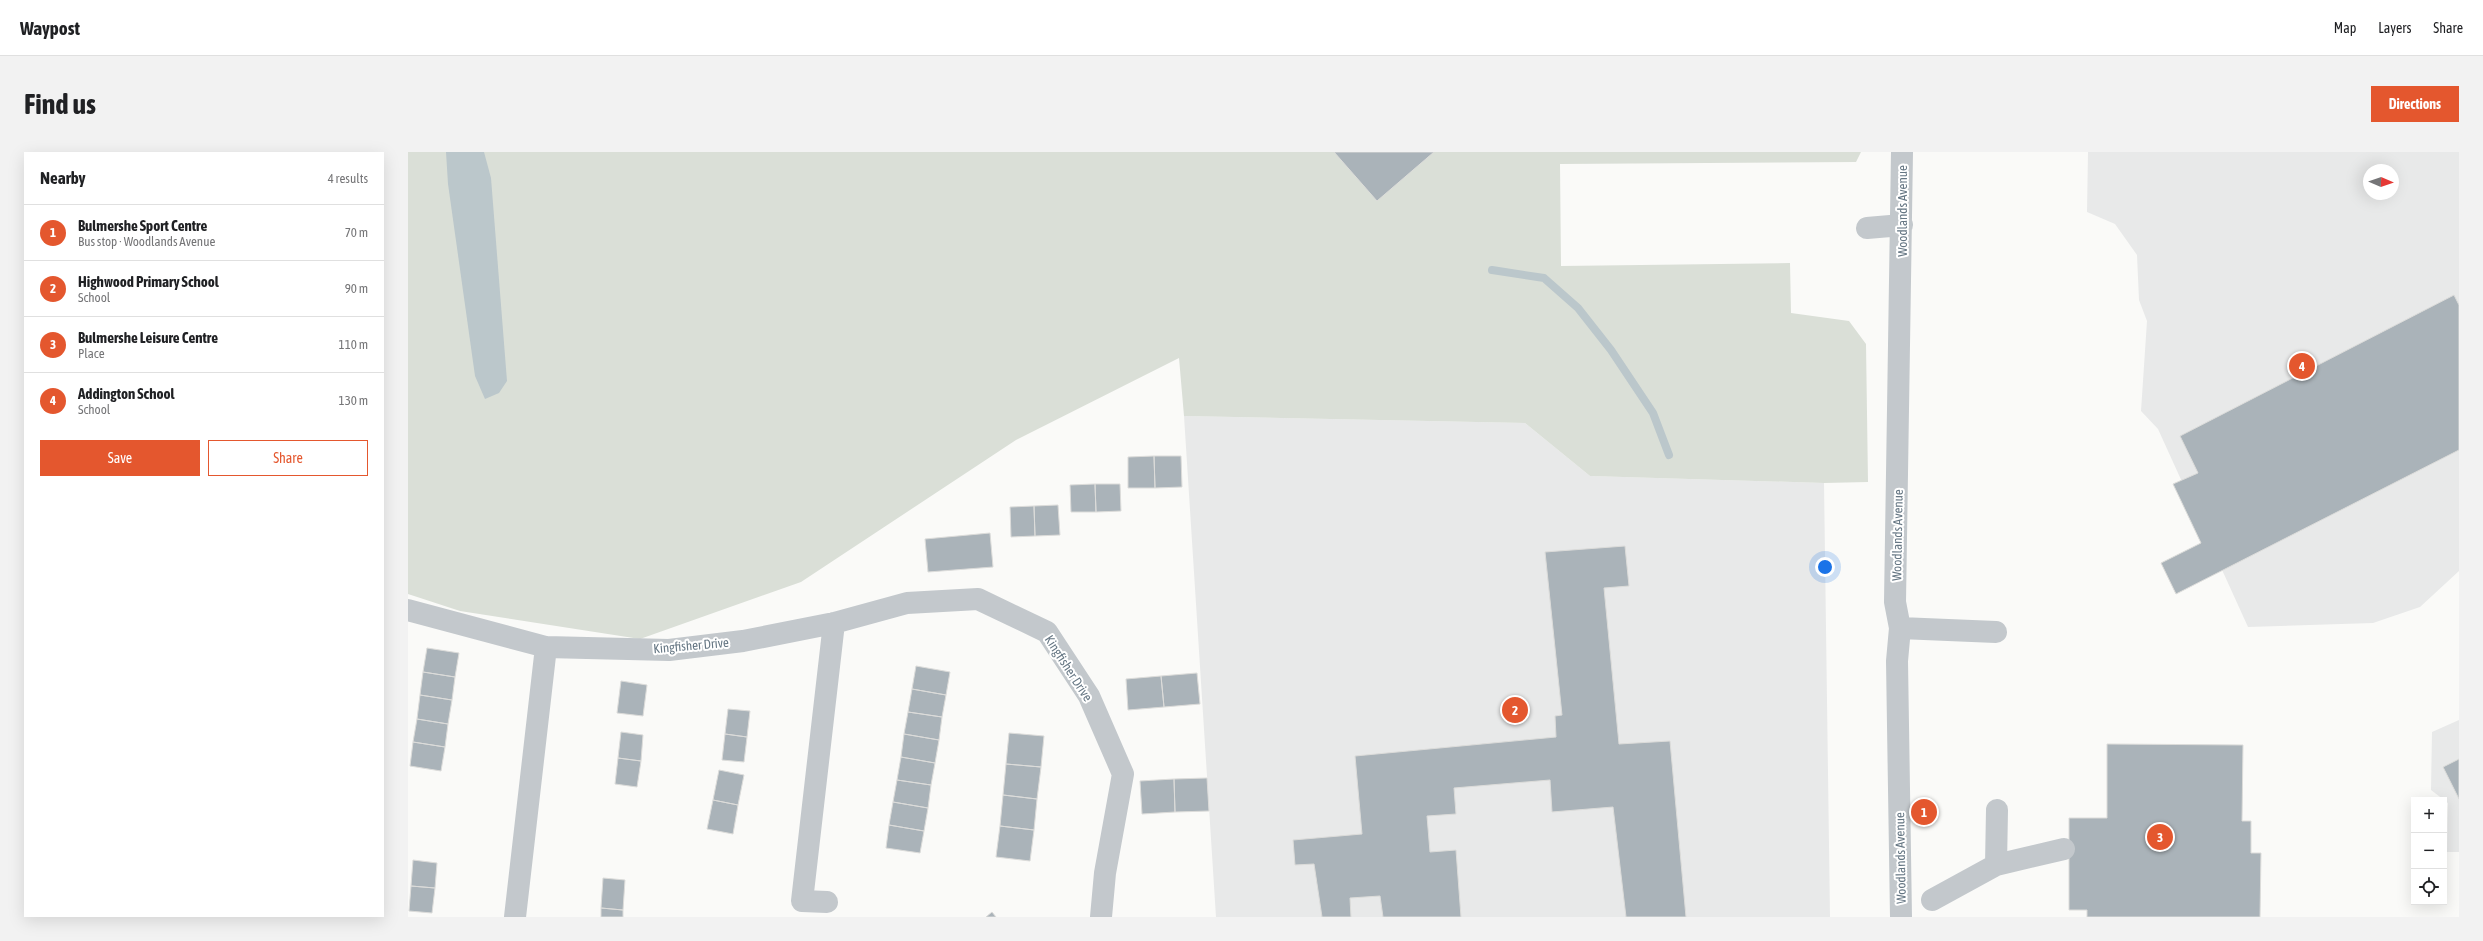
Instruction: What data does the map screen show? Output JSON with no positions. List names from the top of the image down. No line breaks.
{"streets":{"street":["Woodlands Avenue","Kingfisher Drive"]},"north":"right","page":{"header":"Waypost","nav":["Map","Layers","Share"],"buttons":["Directions",["Save","Share"]],"title":"Find us","heading":["Nearby","4 results"],"list":[{"mark":"1","name":"Bulmershe Sport Centre","note":"Bus stop · Woodlands Avenue","value":"70 m"},{"mark":"2","name":"Highwood Primary School","note":"School","value":"90 m"},{"mark":"3","name":"Bulmershe Leisure Centre","note":"Place","value":"110 m"},{"mark":"4","name":"Addington School","note":"School","value":"130 m"}],"pins":["4","2","1","3"],"map_buttons":["+","−"]}}
